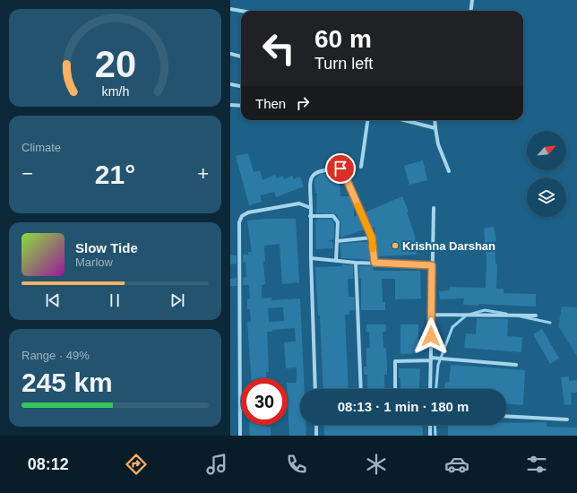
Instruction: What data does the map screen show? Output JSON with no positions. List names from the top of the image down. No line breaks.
{"places":["Krishna Darshan"],"north":"top right","page":{"turn":["60 m","Turn left"],"then":"Then","tile":["Climate",["Range · 49%","245 km"]],"heat":["−","21°","+"],"song":["Slow Tide","Marlow"],"limit":"30","trip":"08:13 · 1 min · 180 m","tabs":"08:12","gauge":["20","km/h"]}}
